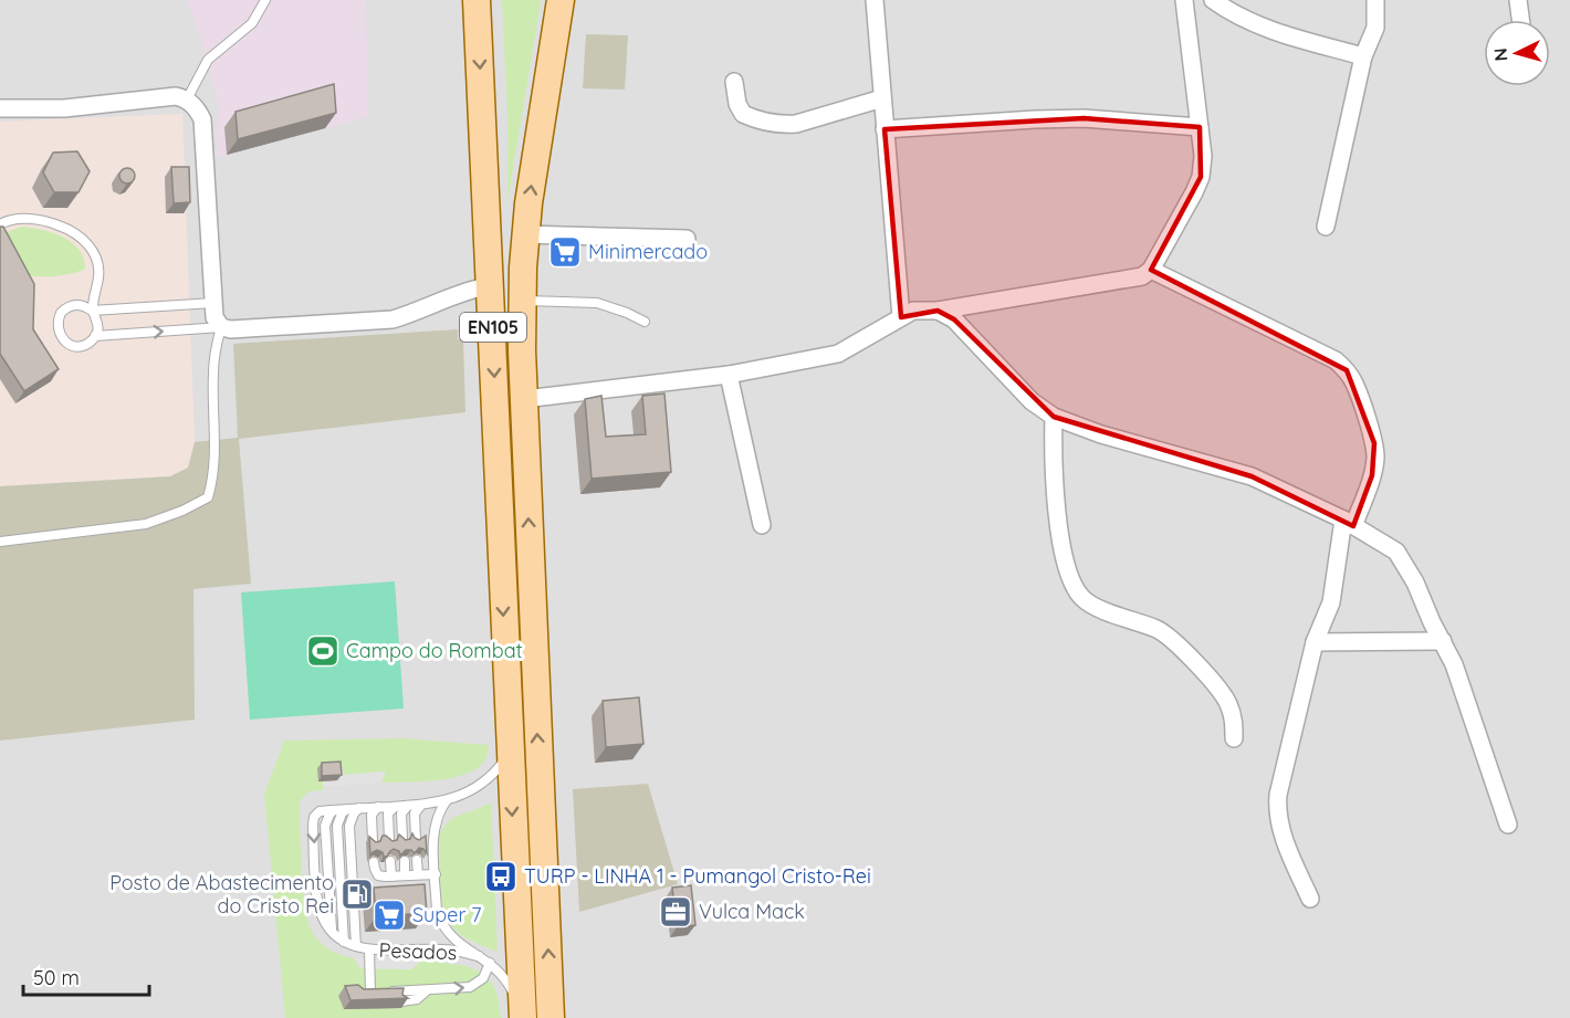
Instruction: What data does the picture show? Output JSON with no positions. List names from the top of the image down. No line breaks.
{"streets":{"main road":["EN105"],"lane":["Pesados"]},"crossings":[["EN105","Pesados"]],"places":{"supermarket":["Minimercado","Super 7"],"sports":["Campo do Rombat"],"bus stop":["TURP - LINHA 1 - Pumangol Cristo-Rei"],"fuel station":["Posto de Abastecimento do Cristo Rei"],"office":["Vulca Mack"]},"scale_bar":"50 m","north":"left"}
